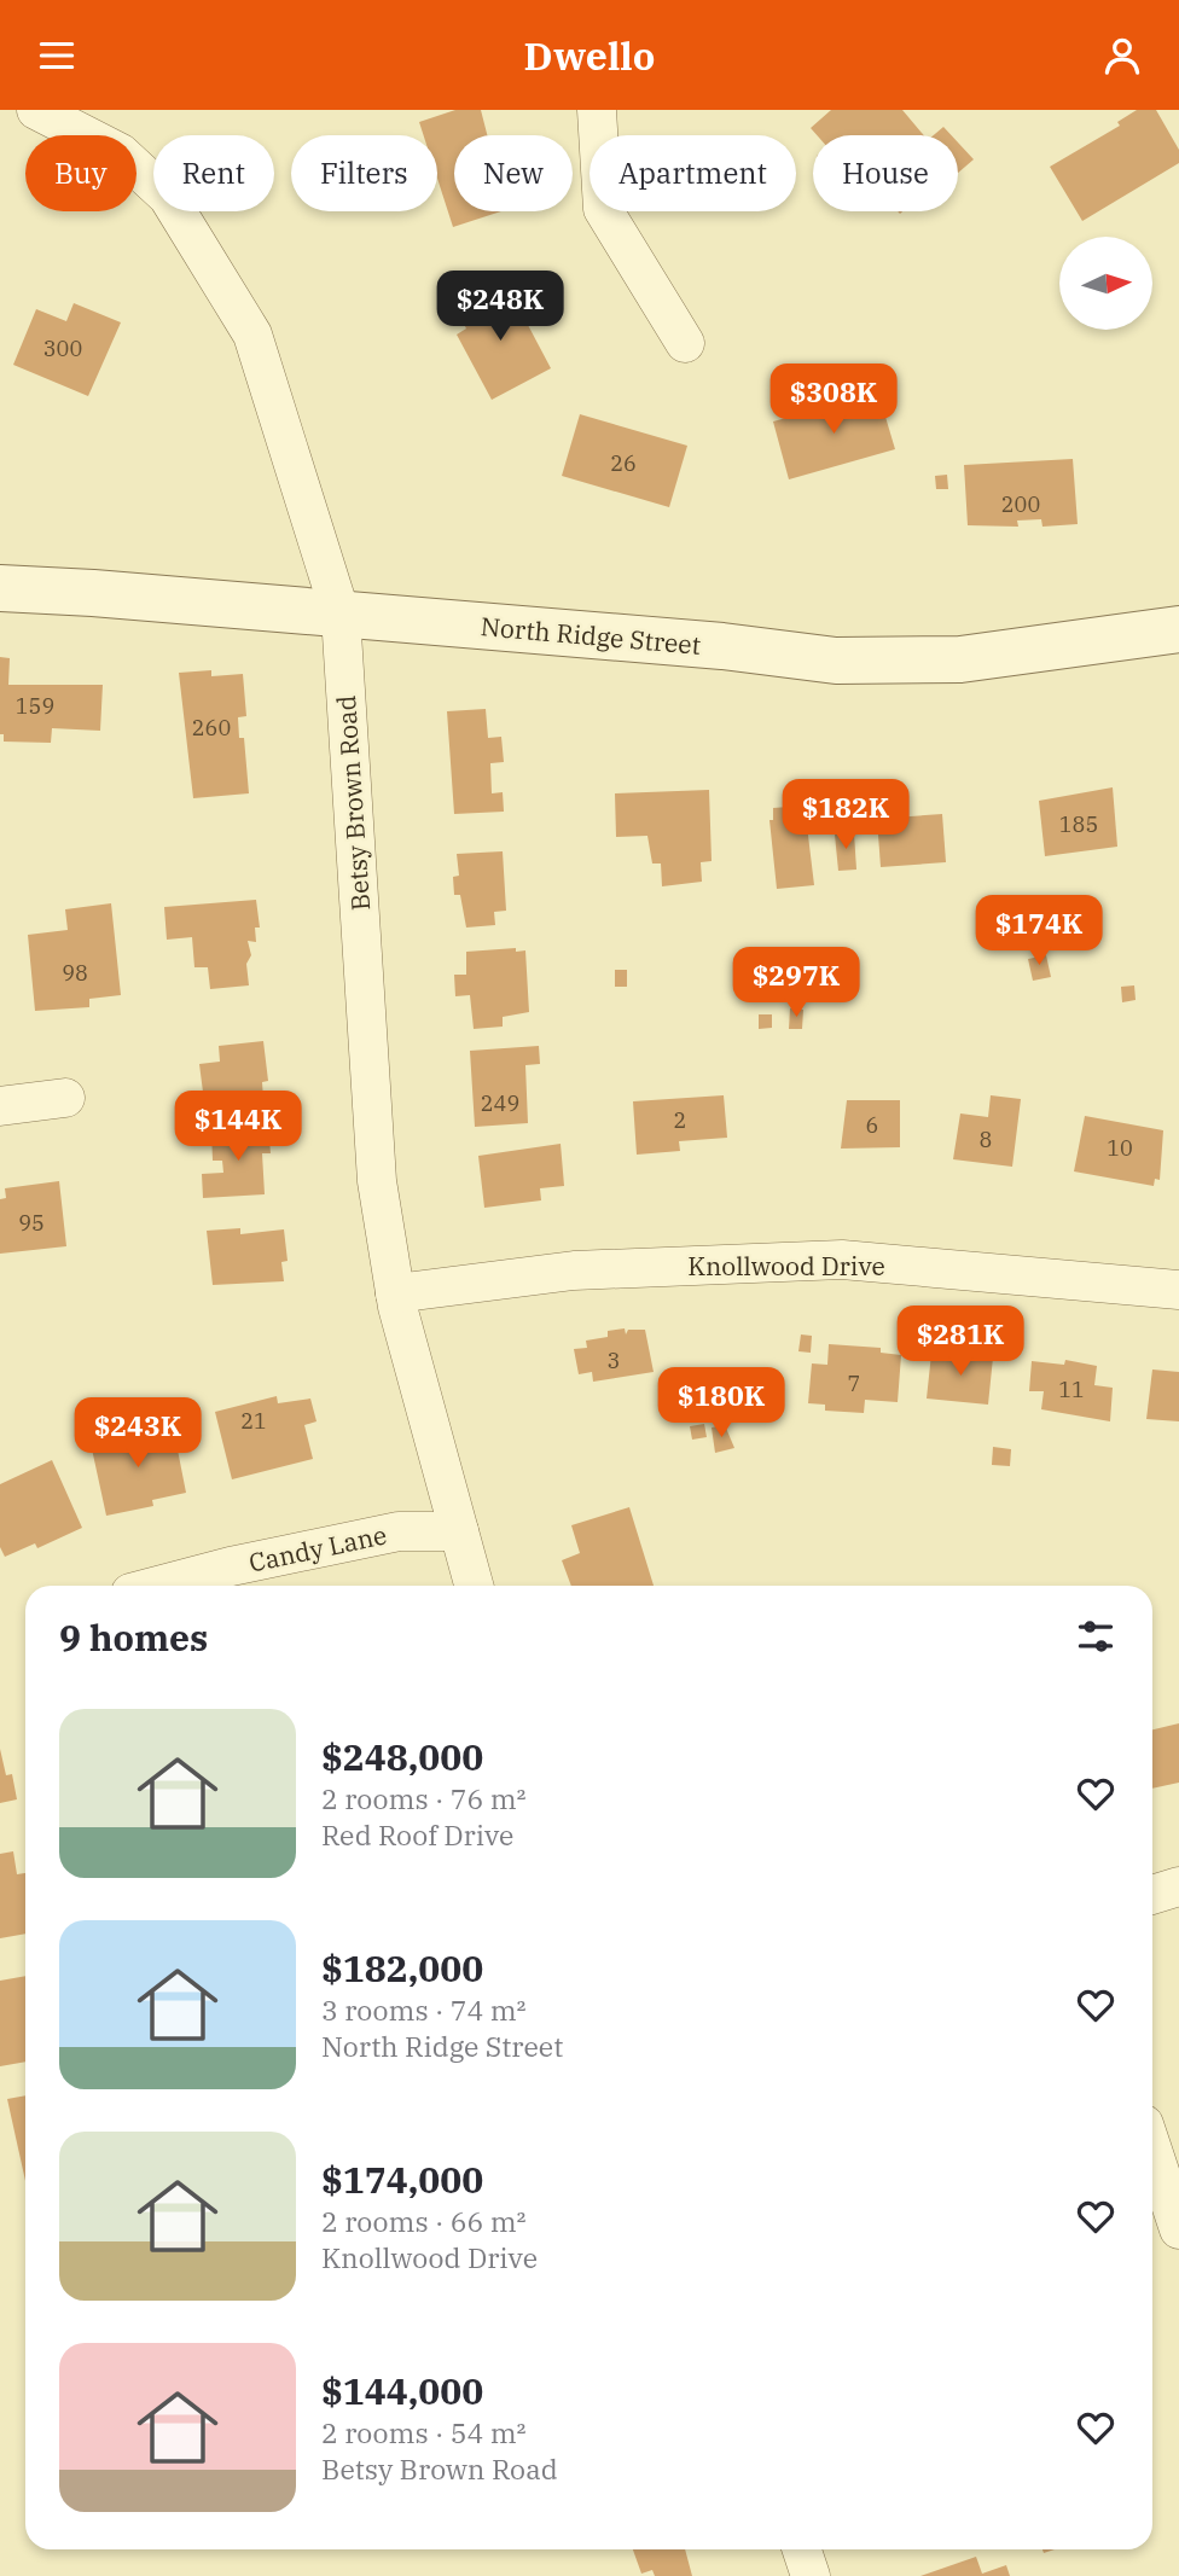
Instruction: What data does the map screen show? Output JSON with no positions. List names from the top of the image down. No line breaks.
{"streets":{"street":["North Ridge Street","Betsy Brown Road","Knollwood Drive","Candy Lane"]},"crossings":[["North Ridge Street","Betsy Brown Road"],["Betsy Brown Road","Knollwood Drive"],["Betsy Brown Road","Candy Lane"]],"house_numbers":["300","26","200","159","260","185","98","249","2","6","8","10","95","3","7","11","21"],"north":"right","page":{"header":"Dwello","chip":["Buy","Rent","Filters","New","Apartment","House"],"price":["$248K","$308K","$182K","$174K","$297K","$144K","$281K","$180K","$243K"],"heading":"9 homes","list":[{"name":"$248,000","note":"2 rooms · 76 m² · Red Roof Drive"},{"name":"$182,000","note":"3 rooms · 74 m² · North Ridge Street"},{"name":"$174,000","note":"2 rooms · 66 m² · Knollwood Drive"},{"name":"$144,000","note":"2 rooms · 54 m² · Betsy Brown Road"}]}}
